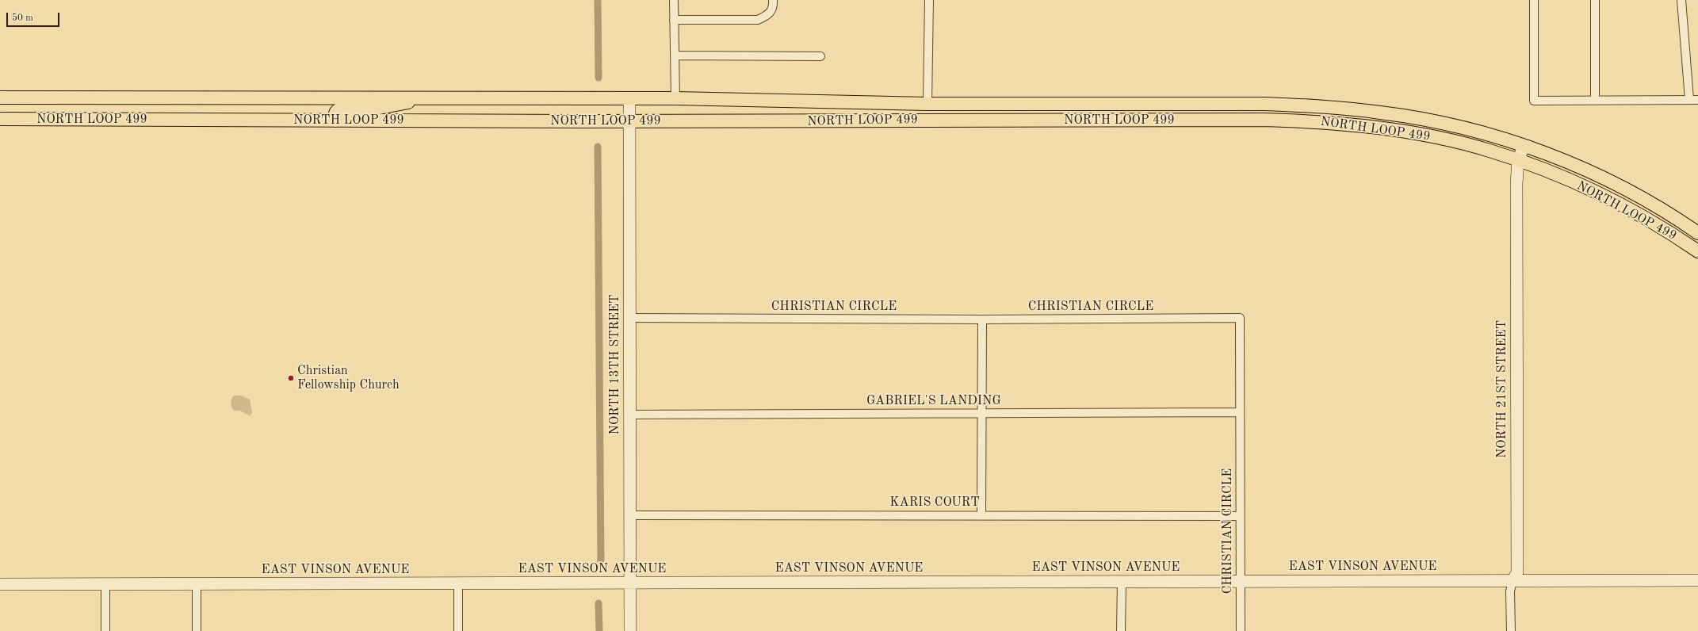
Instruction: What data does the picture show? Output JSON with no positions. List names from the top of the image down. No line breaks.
{"streets":{"main road":["NORTH LOOP 499"],"street":["CHRISTIAN CIRCLE","NORTH 13TH STREET","NORTH 21ST STREET","GABRIEL'S LANDING","KARIS COURT","EAST VINSON AVENUE"]},"crossings":[["NORTH LOOP 499","NORTH 13TH STREET"],["NORTH LOOP 499","NORTH 21ST STREET"],["CHRISTIAN CIRCLE","NORTH 13TH STREET"],["CHRISTIAN CIRCLE","GABRIEL'S LANDING"],["CHRISTIAN CIRCLE","KARIS COURT"],["CHRISTIAN CIRCLE","EAST VINSON AVENUE"],["NORTH 13TH STREET","GABRIEL'S LANDING"],["NORTH 13TH STREET","KARIS COURT"],["NORTH 13TH STREET","EAST VINSON AVENUE"],["NORTH 21ST STREET","EAST VINSON AVENUE"]],"places":["Christian Fellowship Church"],"scale_bar":"50 m"}
